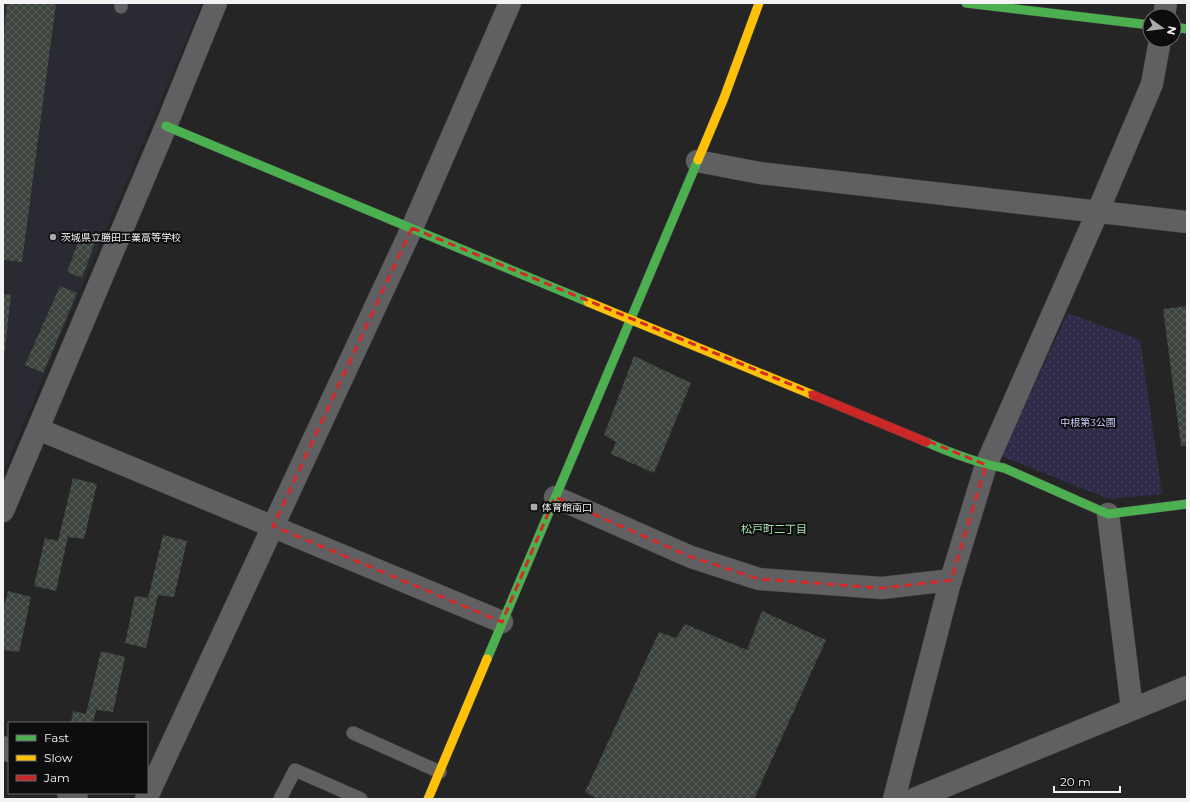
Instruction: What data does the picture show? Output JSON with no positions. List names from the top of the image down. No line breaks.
{"districts":["松戸町二丁目"],"parks":["中根第3公園"],"places":{"other":["茨城県立勝田工業高等学校"],"transit":["体育館南口"]},"legend":["Fast","Slow","Jam"],"scale_bar":"20 m","north":"right"}
